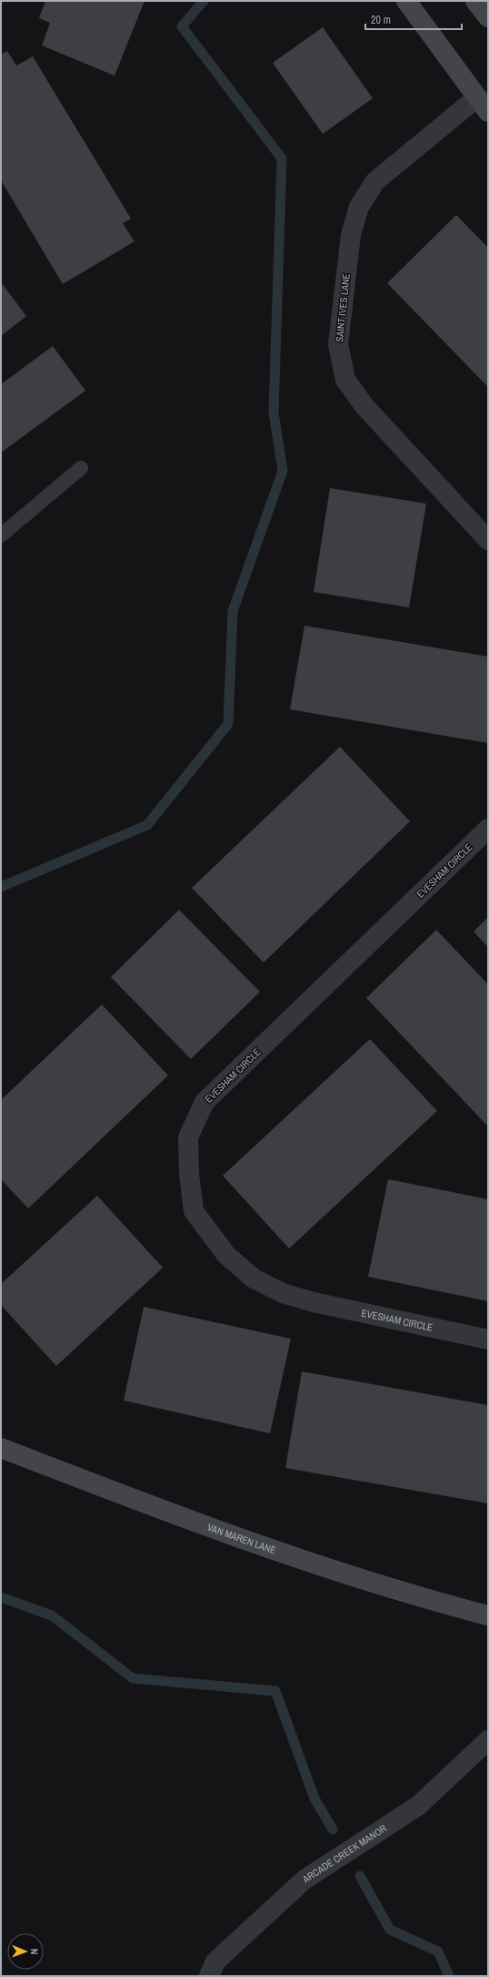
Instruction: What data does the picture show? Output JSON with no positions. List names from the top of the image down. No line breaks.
{"streets":{"main road":["VAN MAREN LANE"],"street":["SAINT IVES LANE","EVESHAM CIRCLE","ARCADE CREEK MANOR"]},"scale_bar":"20 m","north":"right"}
